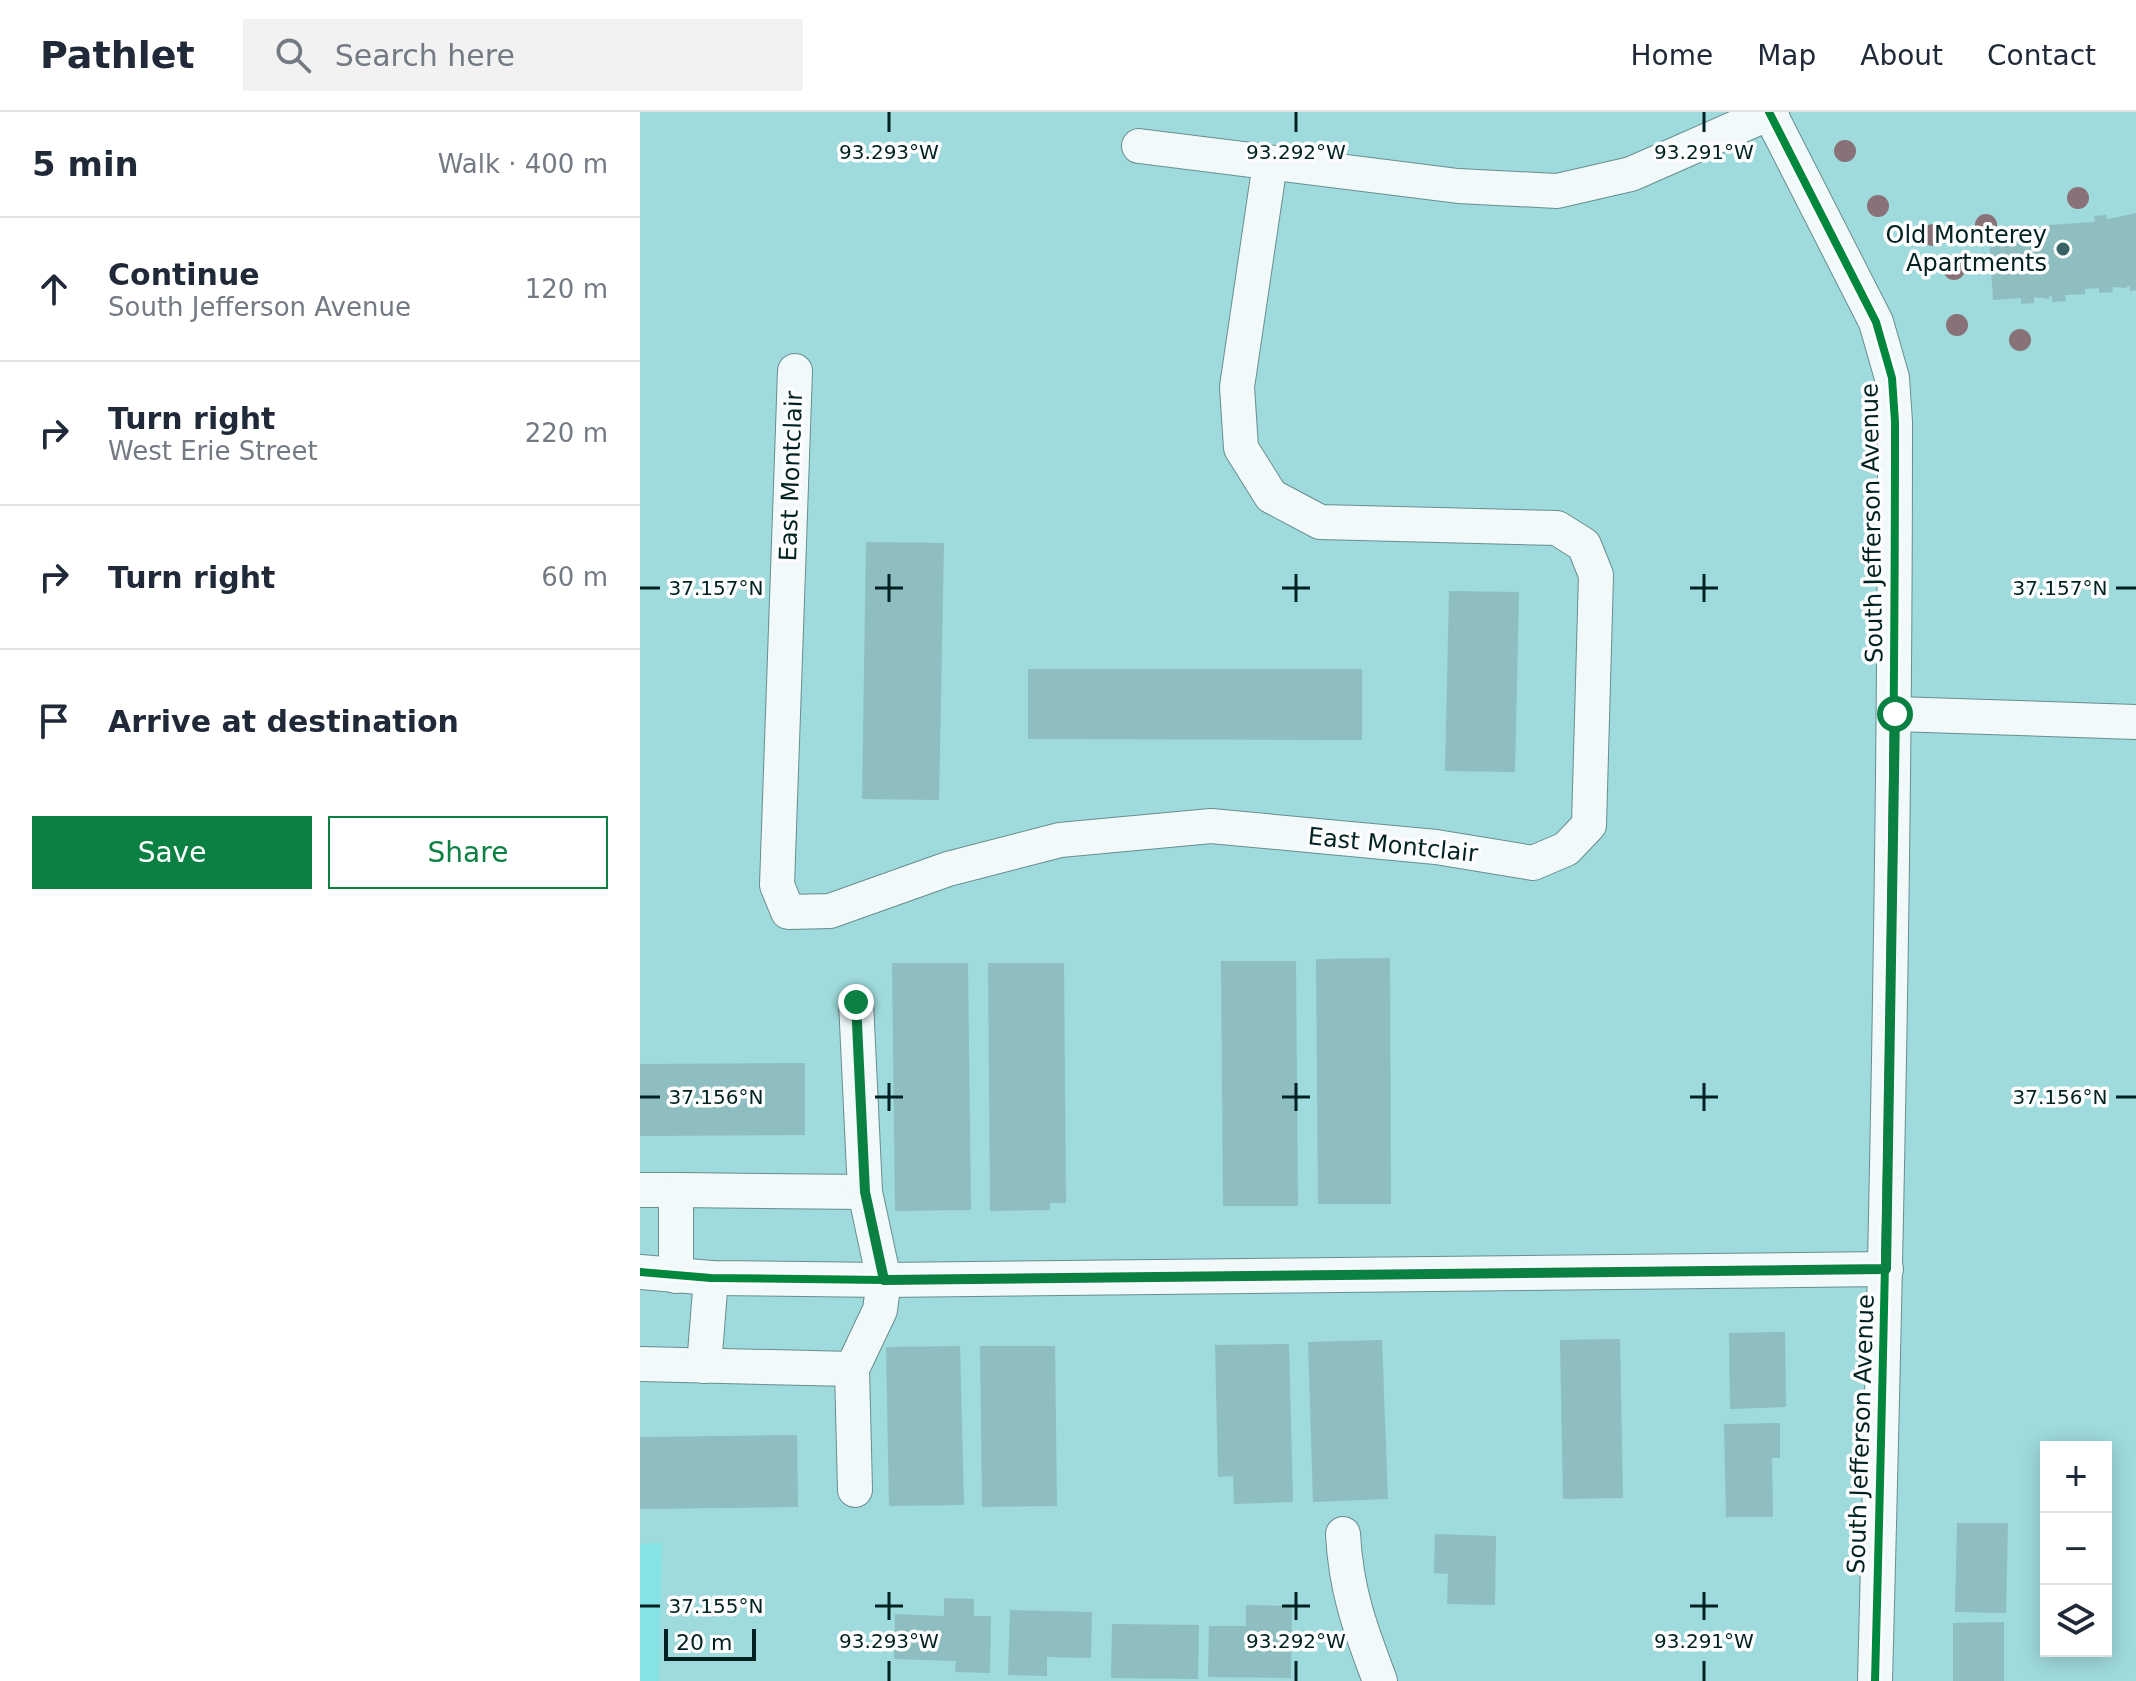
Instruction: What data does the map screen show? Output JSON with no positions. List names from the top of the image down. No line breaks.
{"streets":{"street":["East Montclair","South Jefferson Avenue"]},"places":["Old Monterey Apartments"],"scale_bar":"20 m","page":{"header":"Pathlet","search":"Search here","nav":["Home","Map","About","Contact"],"heading":["5 min","Walk · 400 m"],"list":[["Continue","South Jefferson Avenue","120 m"],["Turn right","West Erie Street","220 m"],["Turn right","60 m"],"Arrive at destination"],"buttons":["Save","Share"],"map_buttons":["+","−"],"scale":"20 m"},"coordinates":["93.293°W","93.292°W","93.291°W","37.157°N","37.156°N","37.155°N"]}
